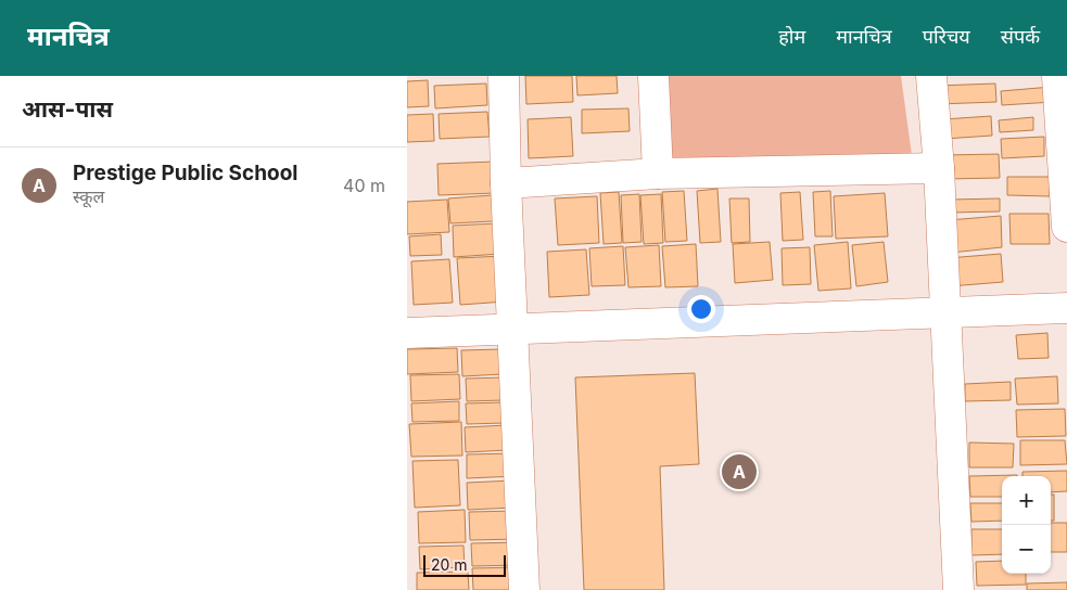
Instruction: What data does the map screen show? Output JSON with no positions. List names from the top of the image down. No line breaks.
{"scale_bar":"20 m","page":{"header":"मानचित्र","nav":["होम","मानचित्र","परिचय","संपर्क"],"heading":"आस-पास","list":[{"mark":"A","name":"Prestige Public School","note":"स्कूल","value":"40 m"}],"pins":"A","map_buttons":["+","−"],"scale":"20 m"}}
